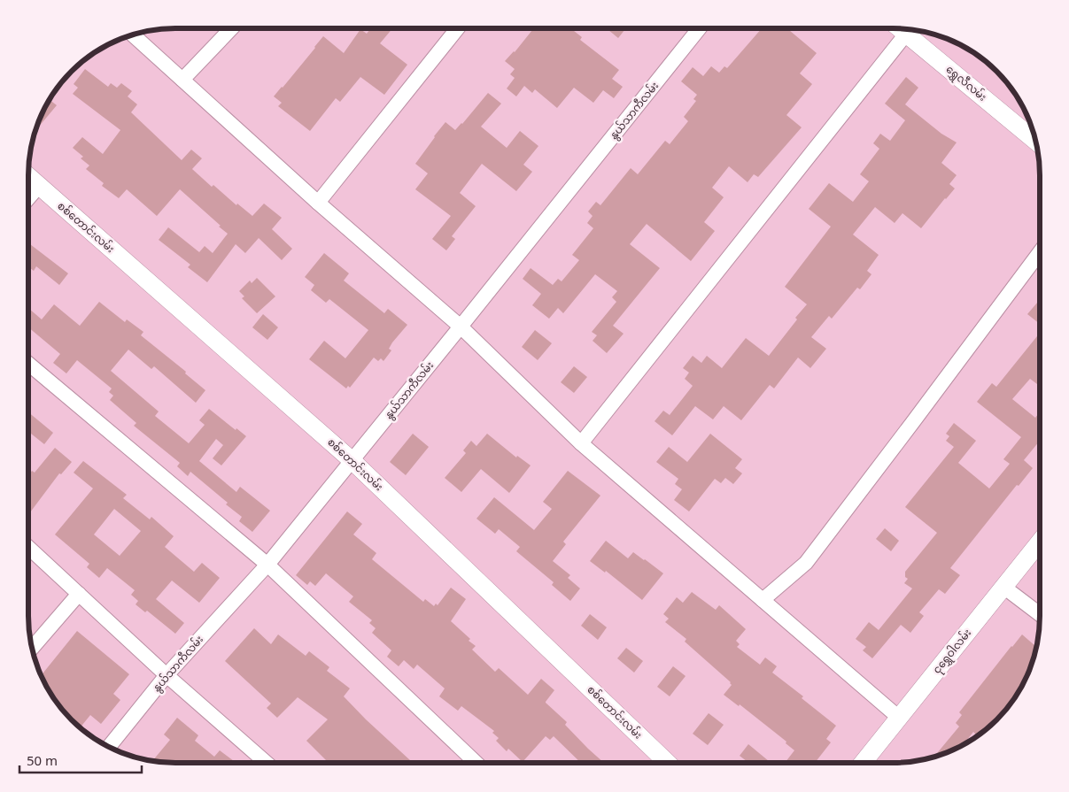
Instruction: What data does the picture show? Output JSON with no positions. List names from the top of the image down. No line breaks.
{"streets":{"street":["ရွှေလီလမ်း","နွယ်သာကီလမ်း","စစ်တောင်းလမ်း","ငုရွှေဝါလမ်း"]},"crossings":[["နွယ်သာကီလမ်း","စစ်တောင်းလမ်း"]],"scale_bar":"50 m"}
